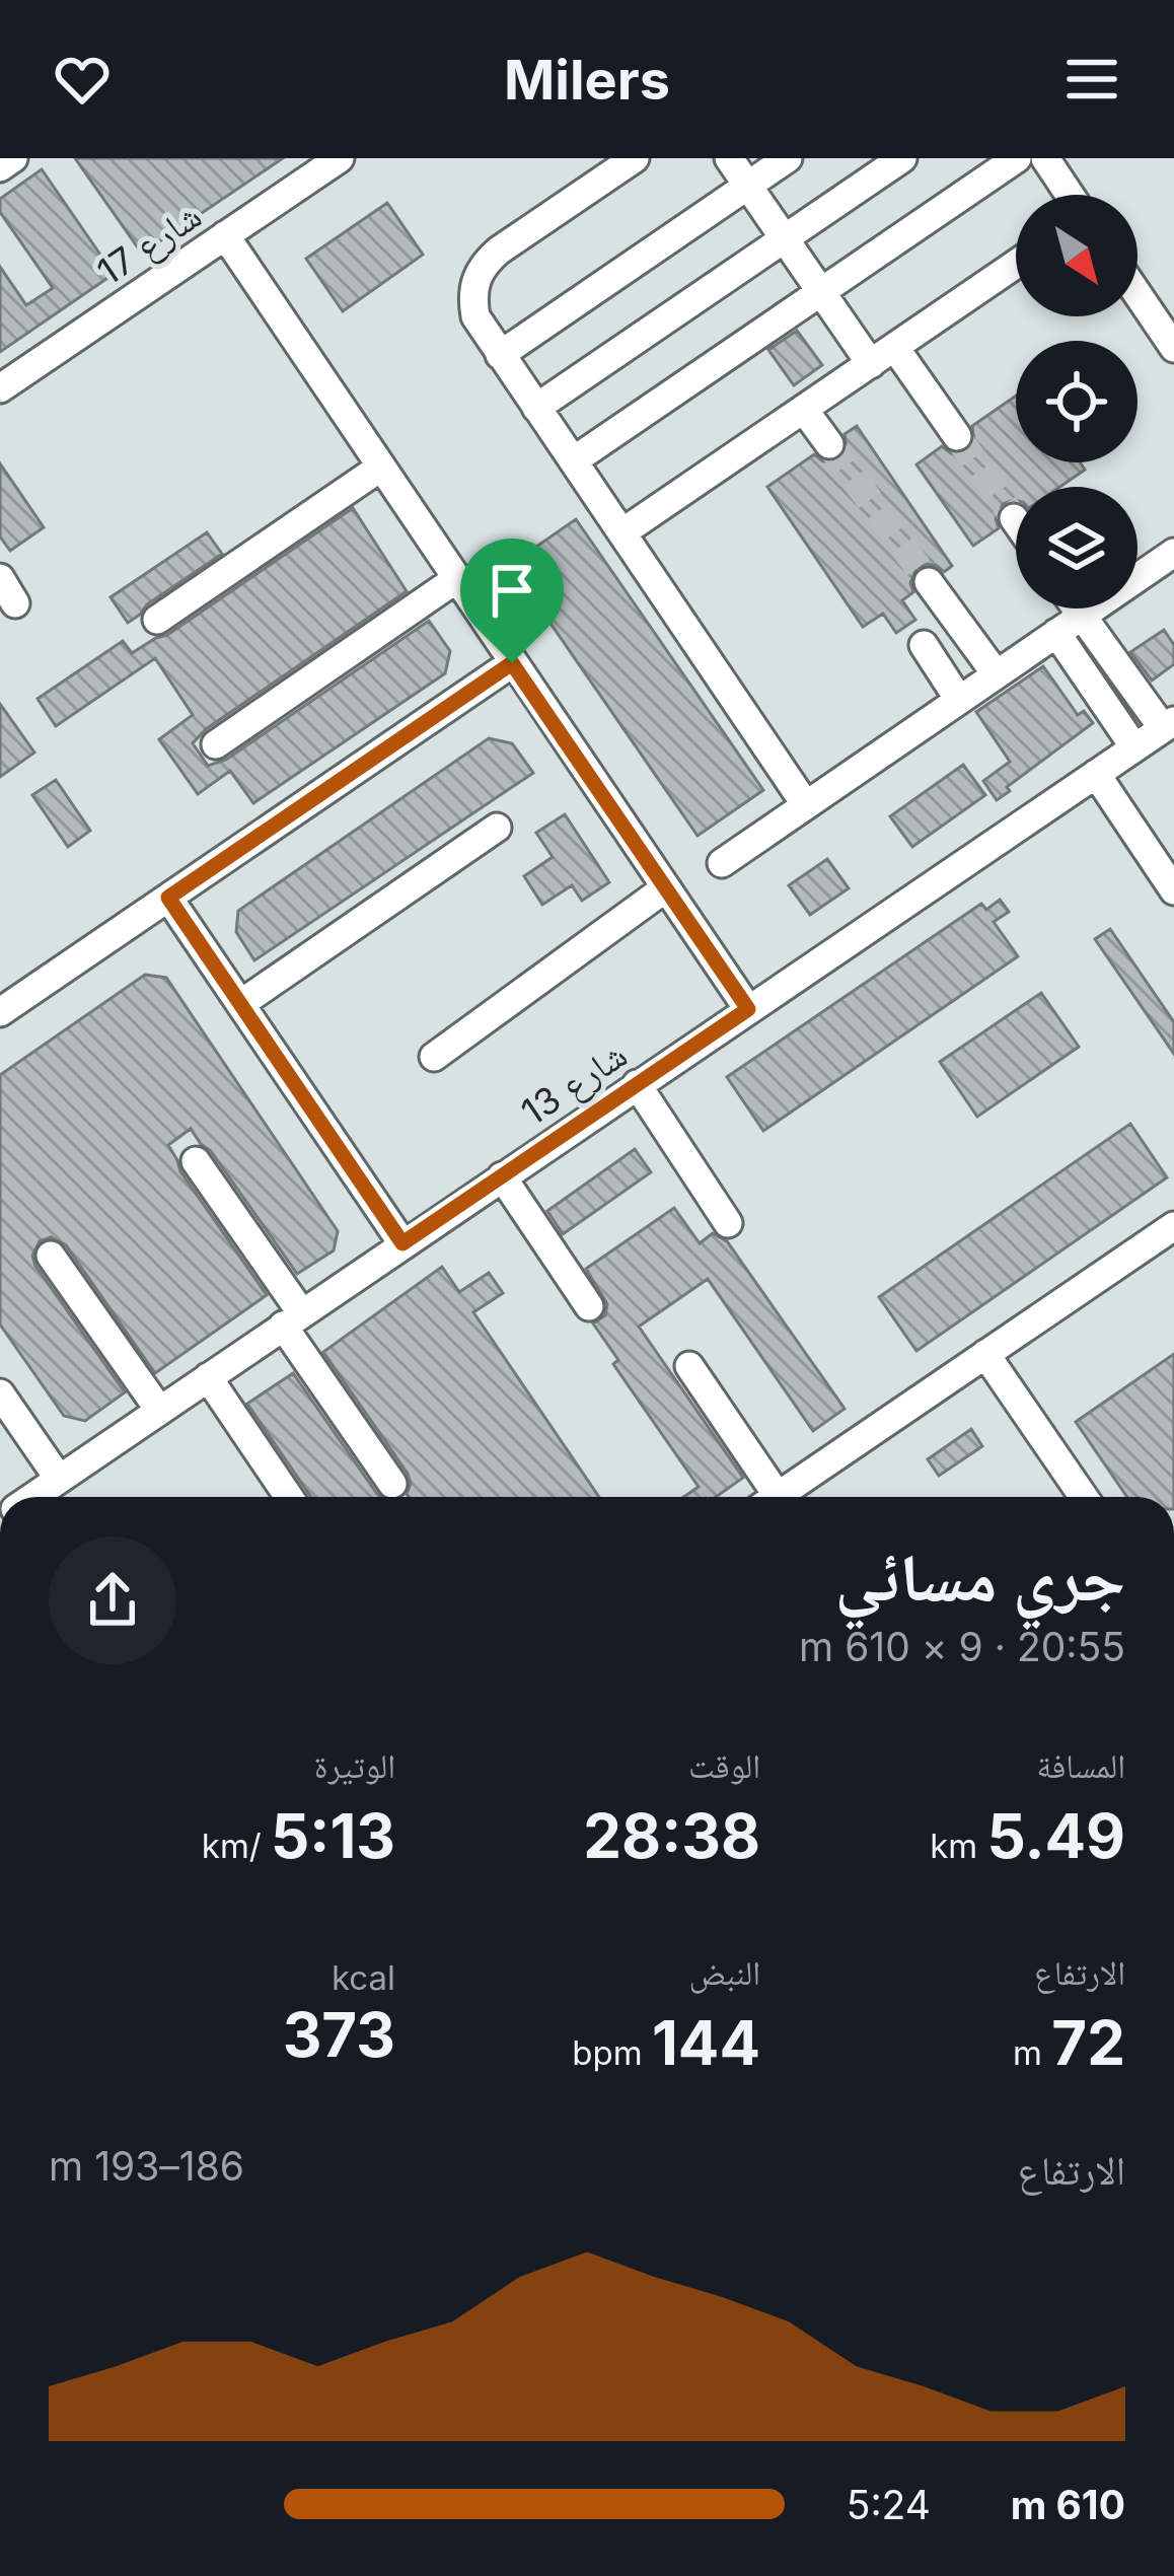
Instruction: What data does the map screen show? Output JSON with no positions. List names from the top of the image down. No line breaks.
{"streets":{"street":["شارع 17","شارع 13"]},"north":"bottom right","page":{"header":"Milers","heading":["جري مسائي","20:55 · 9 × 610 m"],"stats":[["المسافة","5.49 km"],["الوقت","28:38"],["الوتيرة","5:13 /km"],["الارتفاع","72 m"],["النبض","144 bpm"],["kcal","373"]],"chart":["الارتفاع","186–193 m"],"list":[{"name":"610 m","note":"5:24"}]}}
